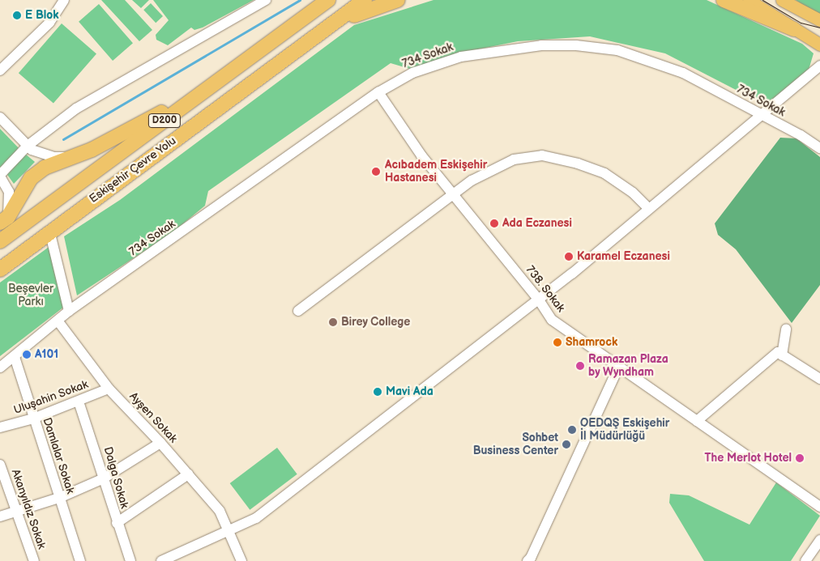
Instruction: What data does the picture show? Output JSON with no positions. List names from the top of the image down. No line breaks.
{"streets":{"highway":["D200","Eskişehir Çevre Yolu"],"street":["734 Sokak","738. Sokak","Uluşahin Sokak","Ayşen Sokak","Damlalar Sokak","Dalga Sokak","Akanyıldız Sokak"]},"crossings":[["734 Sokak","738. Sokak"],["734 Sokak","Ayşen Sokak"],["734 Sokak","Damlalar Sokak"],["Uluşahin Sokak","Ayşen Sokak"],["Uluşahin Sokak","Damlalar Sokak"],["Uluşahin Sokak","Dalga Sokak"]],"parks":["Beşevler Parkı"],"places":["E Blok","Acıbadem Eskişehir Hastanesi","Ada Eczanesi","Karamel Eczanesi","Birey College","Shamrock","A101","Ramazan Plaza by Wyndham","Mavi Ada","OEDQŞ Eskişehir İl Müdürlüğü","Sohbet Business Center","The Merlot Hotel"]}
